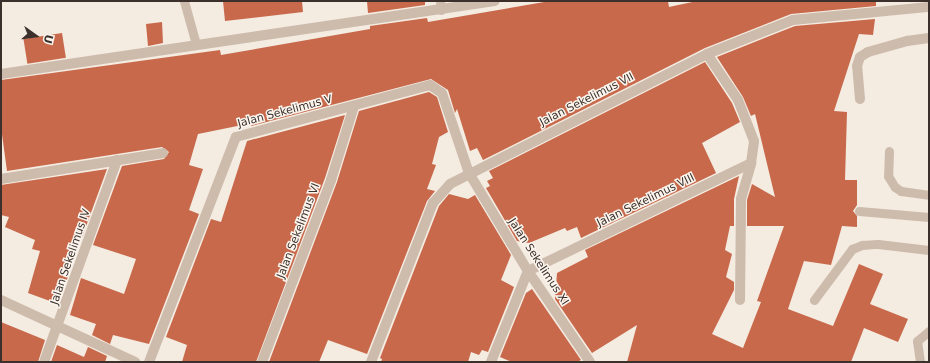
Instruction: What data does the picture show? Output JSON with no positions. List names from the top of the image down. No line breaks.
{"streets":{"street":["Jalan Sekelimus VII","Jalan Sekelimus V","Jalan Sekelimus VIII","Jalan Sekelimus VI","Jalan Sekelimus IV","Jalan Sekelimus XI"]},"crossings":[["Jalan Sekelimus VII","Jalan Sekelimus V"],["Jalan Sekelimus VII","Jalan Sekelimus XI"],["Jalan Sekelimus V","Jalan Sekelimus VI"],["Jalan Sekelimus V","Jalan Sekelimus XI"],["Jalan Sekelimus VIII","Jalan Sekelimus XI"]],"north":"right"}
